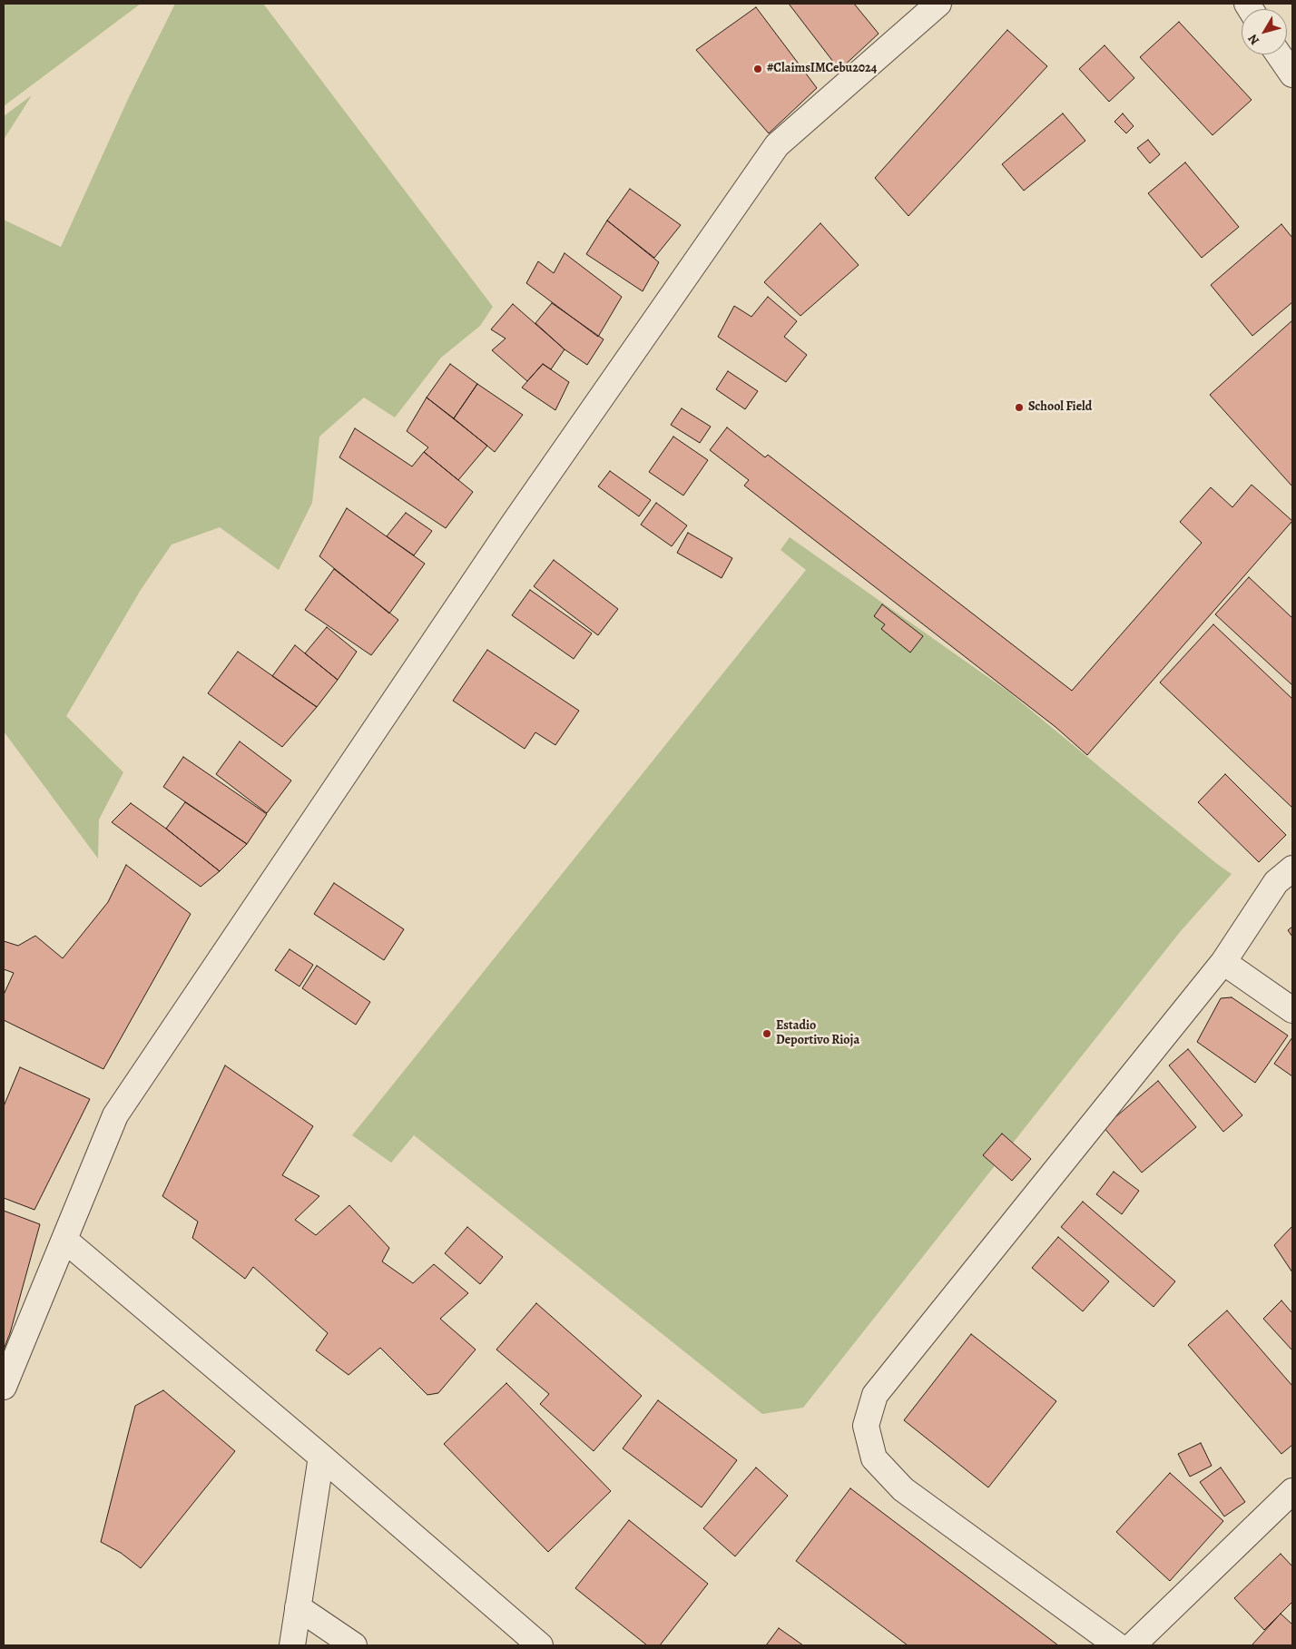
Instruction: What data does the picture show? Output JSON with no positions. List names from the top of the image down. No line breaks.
{"places":["#ClaimsIMCebu2024","School Field","Estadio Deportivo Rioja"],"north":"bottom left"}
